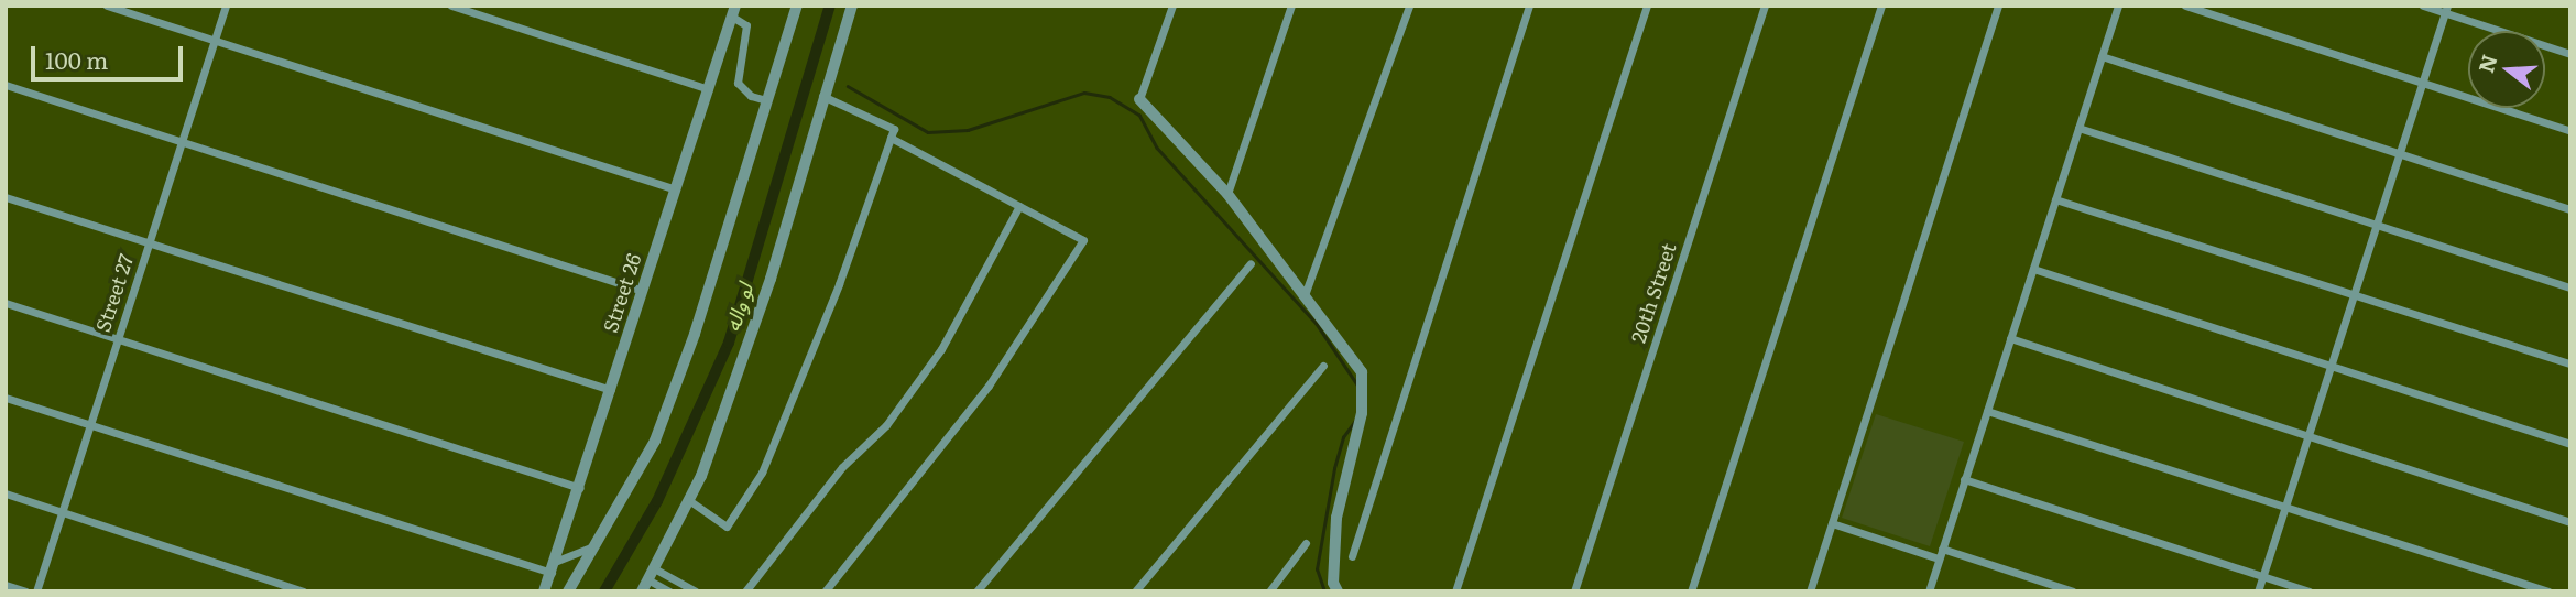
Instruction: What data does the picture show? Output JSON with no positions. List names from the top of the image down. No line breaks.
{"streets":{"street":["Street 27","Street 26","20th Street"]},"water":["لو واله"],"scale_bar":"100 m","north":"left"}
